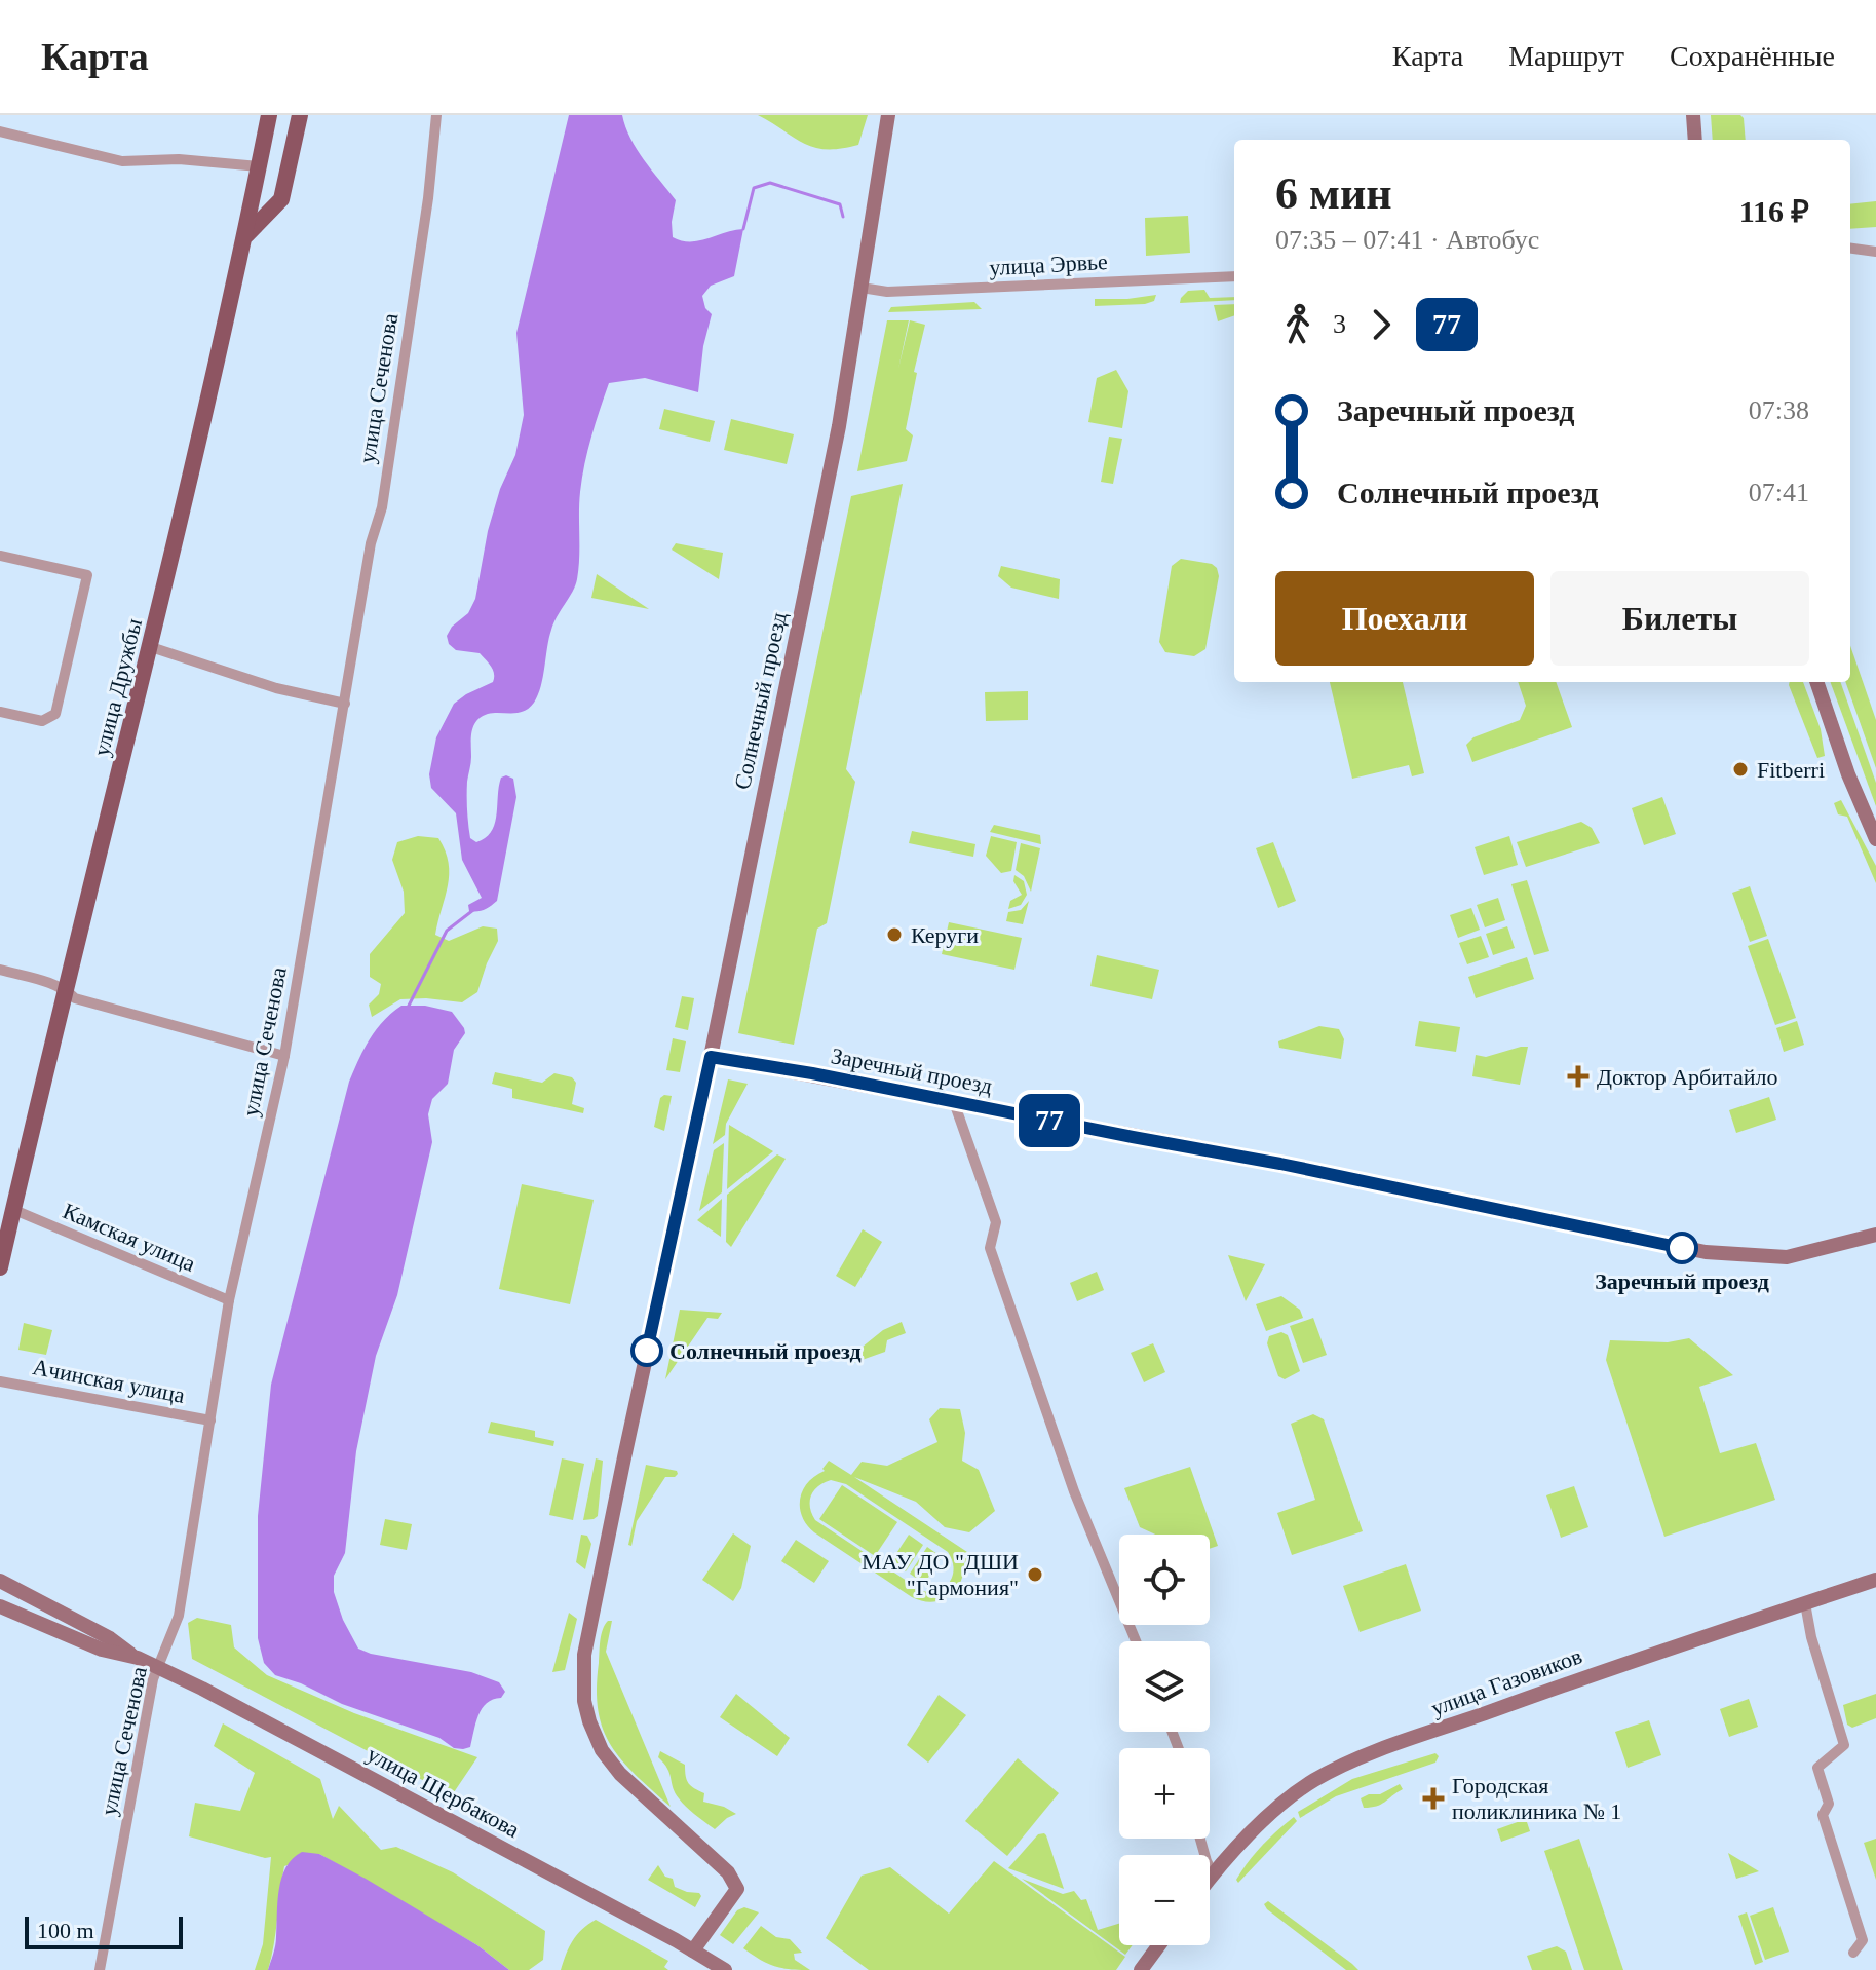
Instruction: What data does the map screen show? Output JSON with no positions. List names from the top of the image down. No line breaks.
{"streets":{"main road":["улица Дружбы"],"street":["улица Эрвье","улица Сеченова","Солнечный проезд","Заречный проезд","Камская улица","Ачинская улица","улица Газовиков","улица Щербакова"]},"crossings":[["улица Эрвье","Солнечный проезд"],["улица Сеченова","Камская улица"],["улица Сеченова","Ачинская улица"],["улица Сеченова","улица Щербакова"],["улица Дружбы","Камская улица"],["Солнечный проезд","Заречный проезд"],["Солнечный проезд","улица Щербакова"]],"places":{"other":["Fitberri","Керуги","Заречный проезд","Солнечный проезд","МАУ ДО \"ДШИ \"Гармония\""],"health":["Доктор Арбитайло","Городская поликлиника № 1"]},"lines":["bus line 77"],"scale_bar":"100 m","page":{"header":"Карта","nav":["Карта","Маршрут","Сохранённые"],"on_map":"77","heading":["6 мин","07:35 – 07:41 · Автобус","116 ₽"],"legs":["3","77"],"list":[{"name":"Заречный проезд","value":"07:38"},{"name":"Солнечный проезд","value":"07:41"}],"buttons":["Поехали","Билеты"],"map_buttons":["+","−"],"scale":"100 m"}}
